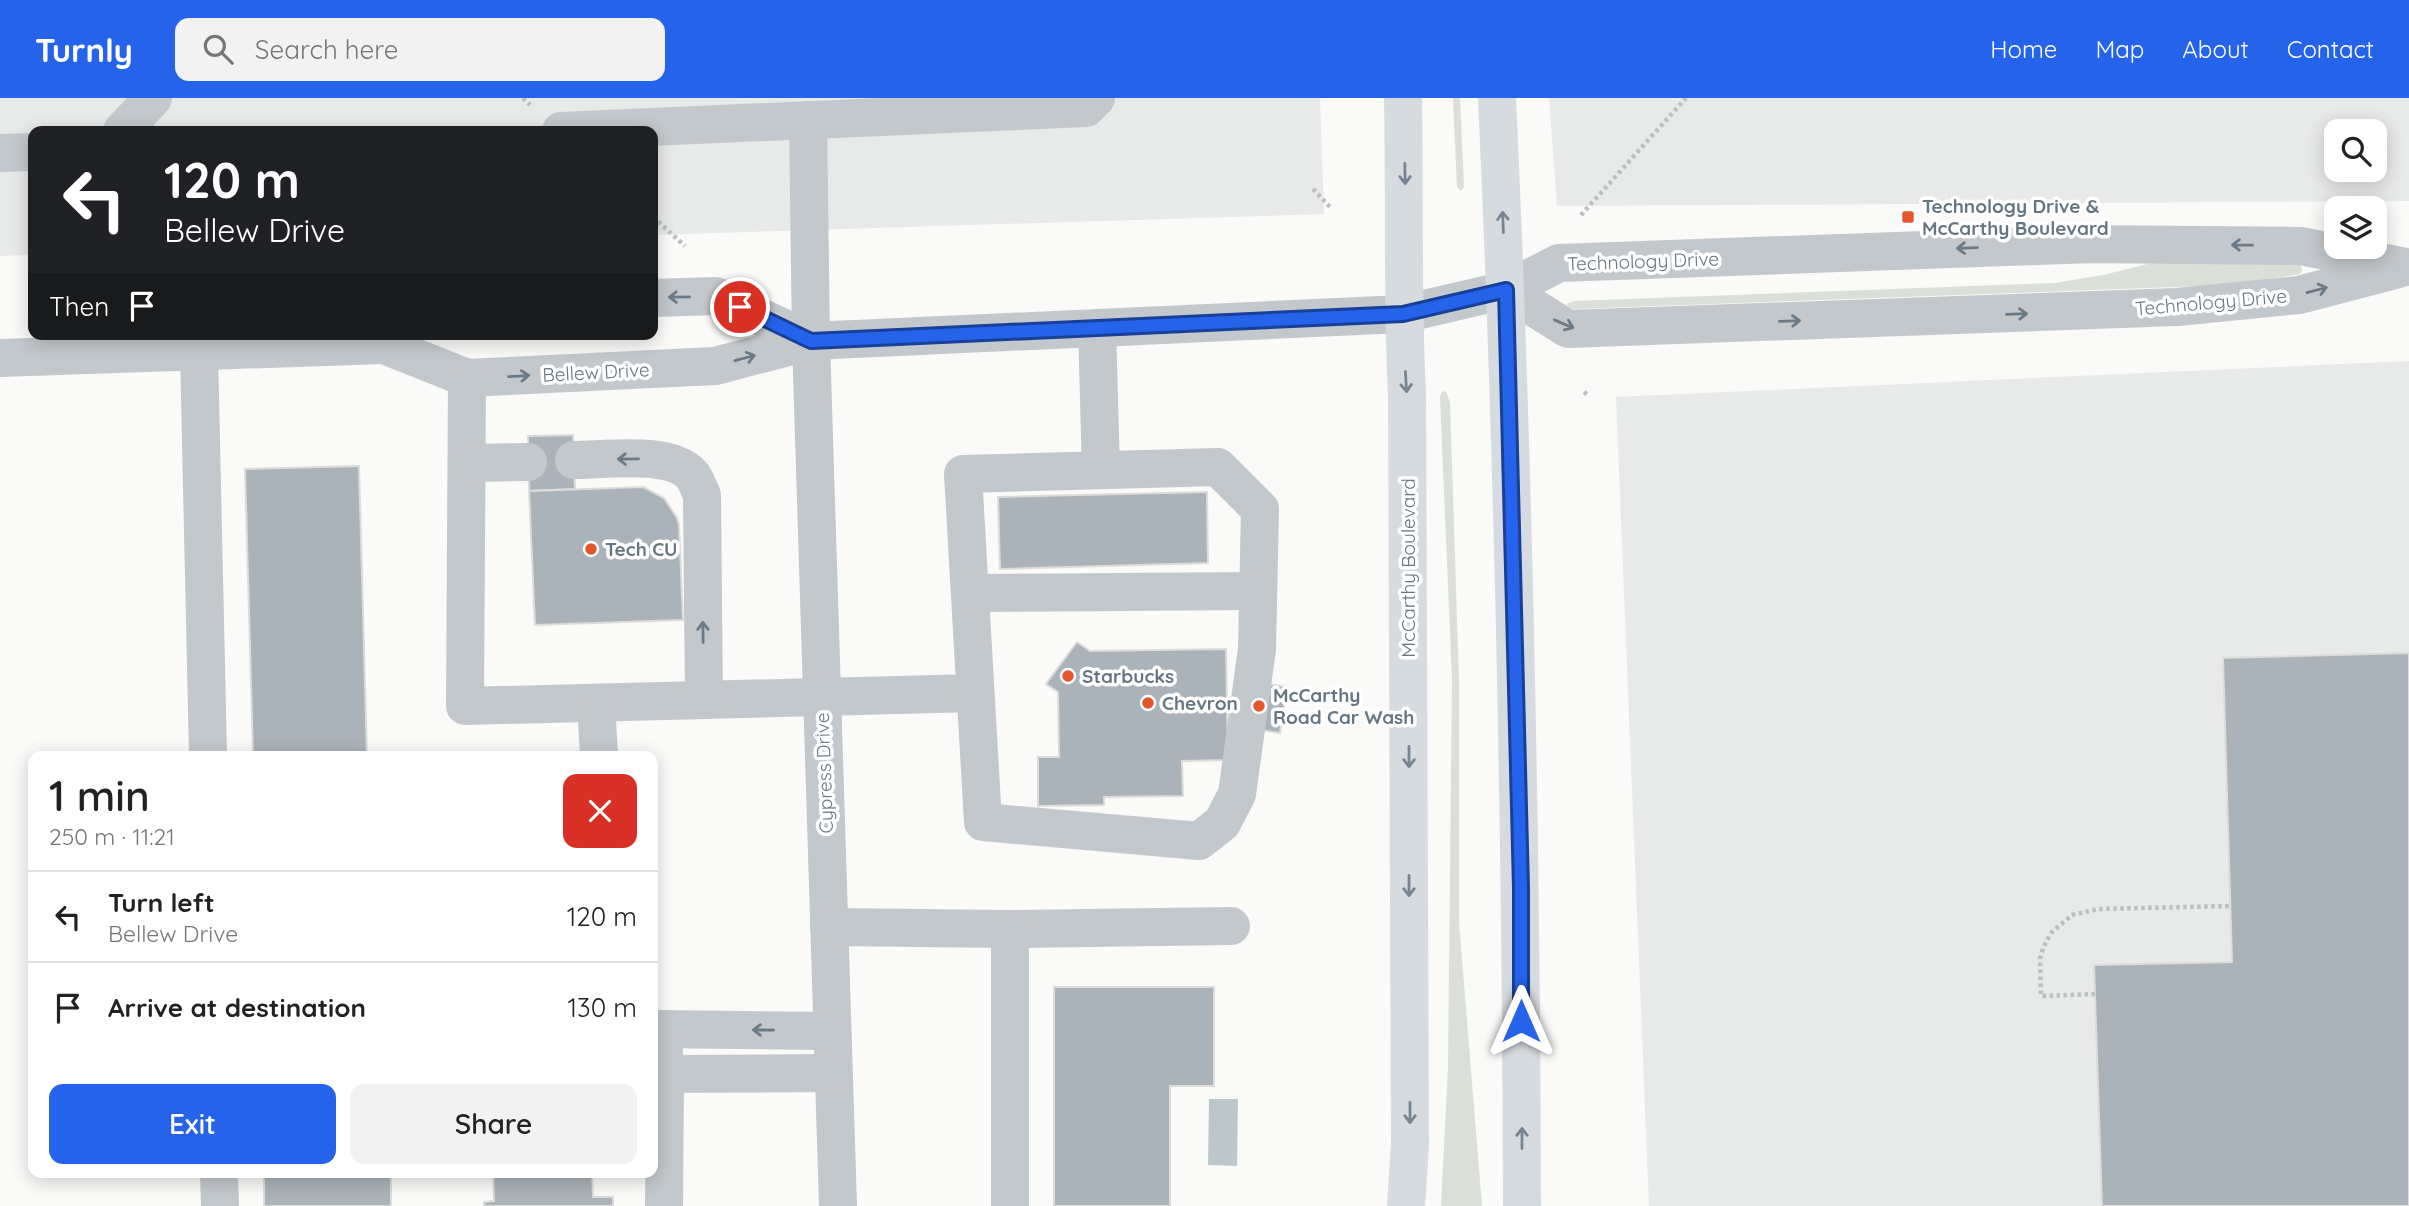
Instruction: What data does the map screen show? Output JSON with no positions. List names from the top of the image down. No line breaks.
{"streets":{"main road":["McCarthy Boulevard"],"street":["Technology Drive","Bellew Drive","Cypress Drive"]},"crossings":[["Technology Drive","Bellew Drive"],["Bellew Drive","McCarthy Boulevard"],["Bellew Drive","Cypress Drive"]],"places":{"transit":["Technology Drive & McCarthy Boulevard"],"other":["Tech CU","Starbucks","Chevron","McCarthy Road Car Wash"]},"page":{"header":"Turnly","search":"Search here","nav":["Home","Map","About","Contact"],"turn":["120 m","Bellew Drive"],"then":"Then","heading":["1 min","250 m · 11:21"],"list":[{"name":"Turn left","note":"Bellew Drive","value":"120 m"},{"name":"Arrive at destination","value":"130 m"}],"buttons":["Exit","Share"]}}
